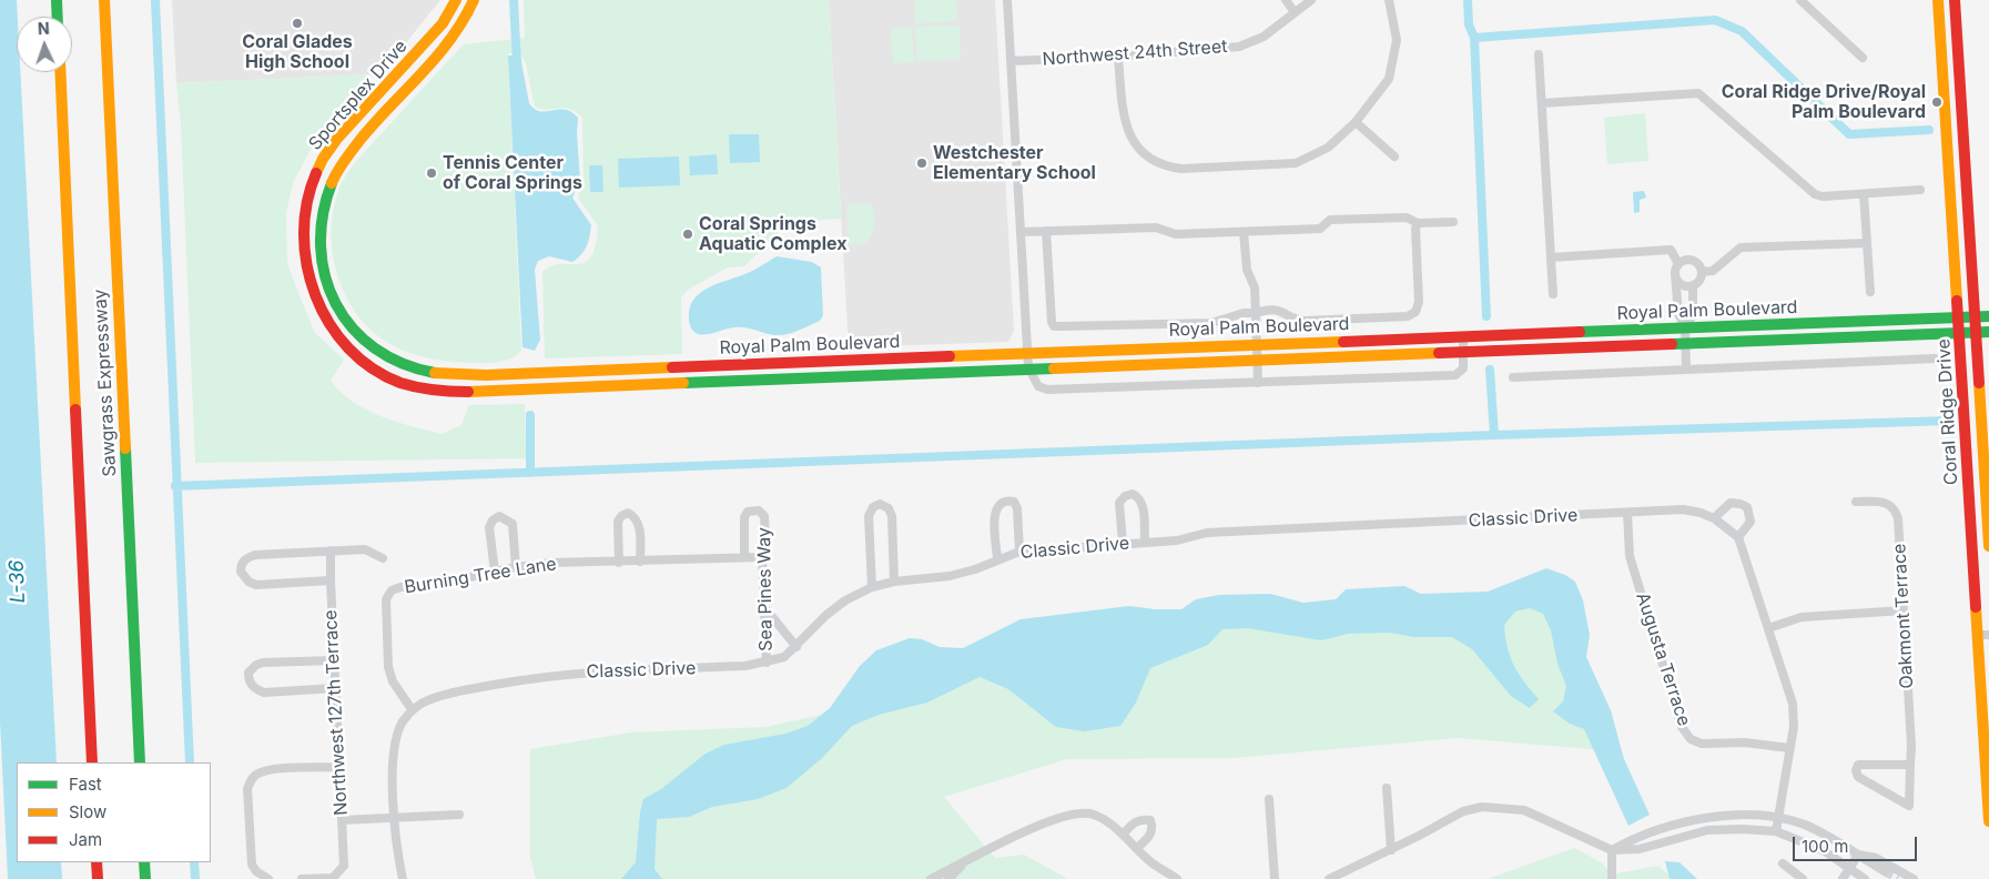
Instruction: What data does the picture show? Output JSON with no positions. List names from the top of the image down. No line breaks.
{"streets":{"main road":["Sportsplex Drive","Royal Palm Boulevard","Sawgrass Expressway","Coral Ridge Drive"],"street":["Northwest 24th Street","Classic Drive","Burning Tree Lane","Sea Pines Way","Oakmont Terrace","Augusta Terrace","Northwest 127th Terrace"]},"crossings":[["Sportsplex Drive","Royal Palm Boulevard"],["Royal Palm Boulevard","Coral Ridge Drive"],["Classic Drive","Burning Tree Lane"],["Classic Drive","Sea Pines Way"],["Classic Drive","Augusta Terrace"],["Burning Tree Lane","Sea Pines Way"]],"water":["L-36"],"places":["Coral Glades High School","Coral Ridge Drive/Royal Palm Boulevard","Westchester Elementary School","Tennis Center of Coral Springs","Coral Springs Aquatic Complex"],"legend":["Fast","Slow","Jam"],"scale_bar":"100 m","north":"top"}
